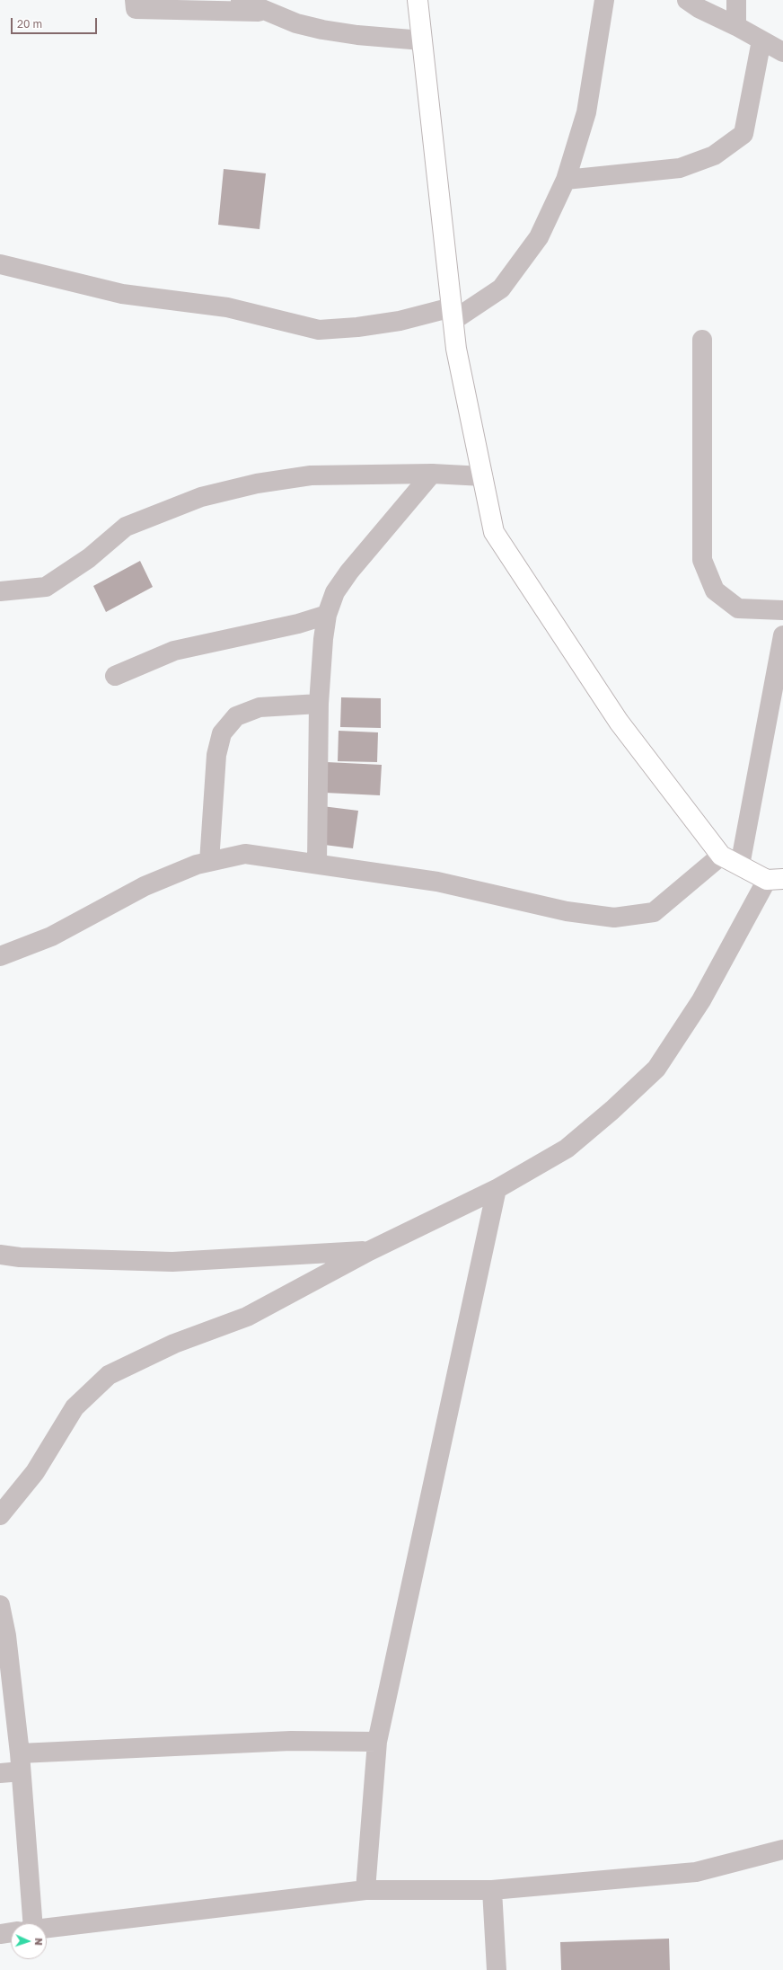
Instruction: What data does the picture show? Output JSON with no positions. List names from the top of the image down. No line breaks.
{"scale_bar":"20 m","north":"right"}
